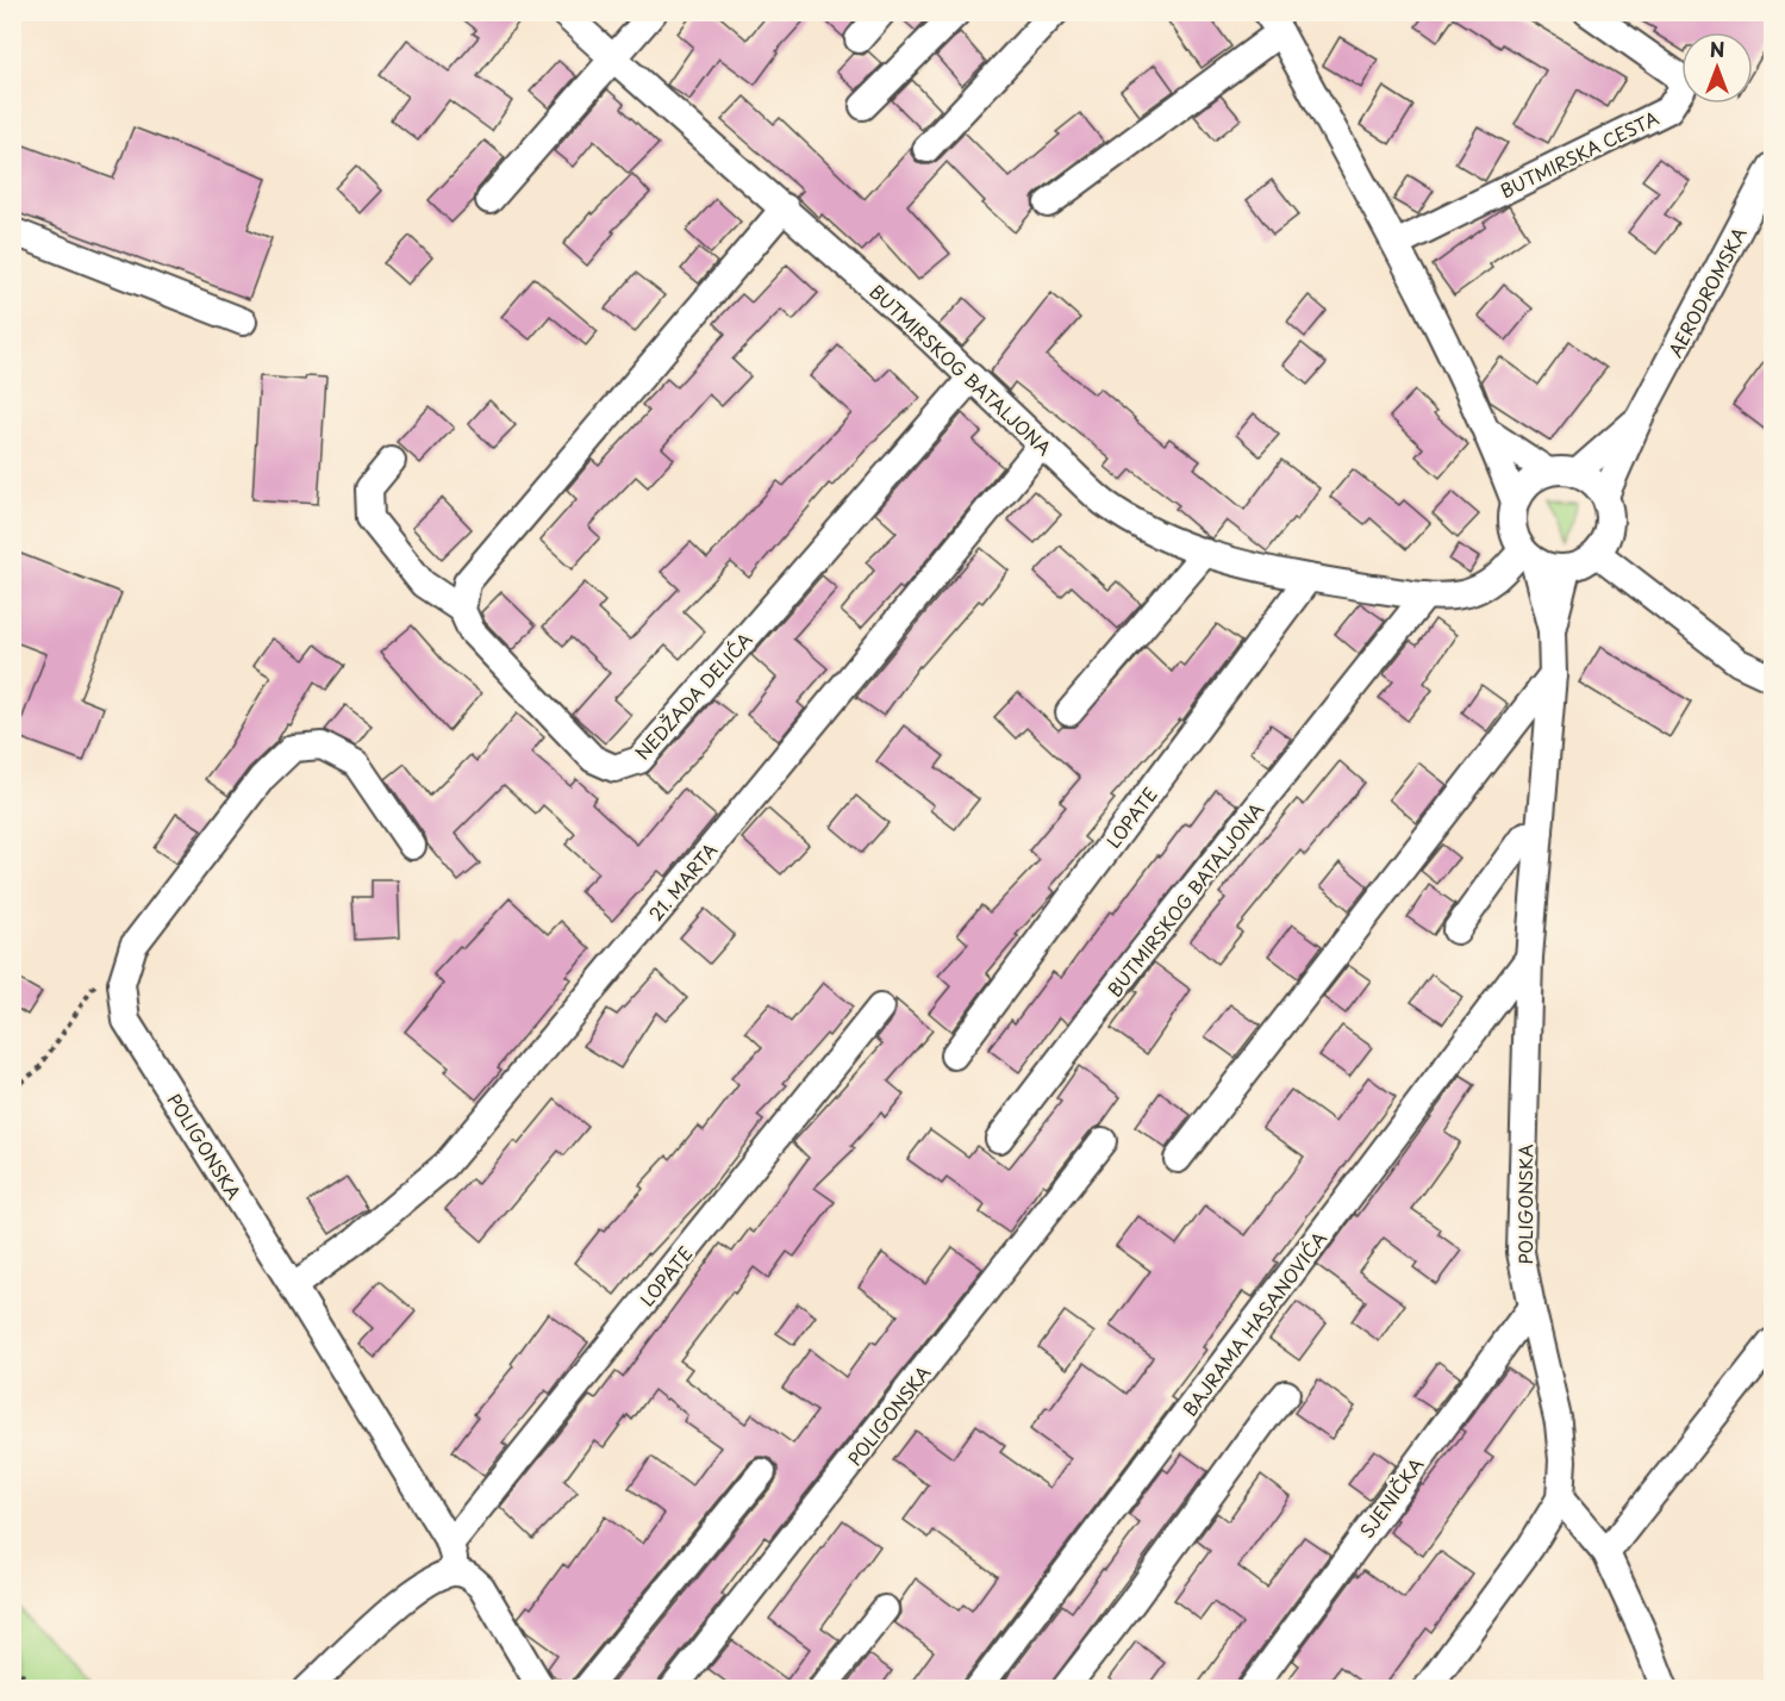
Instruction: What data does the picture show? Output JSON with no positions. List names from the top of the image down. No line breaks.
{"streets":{"street":["BUTMIRSKA CESTA","AERODROMSKA","BUTMIRSKOG BATALJONA","NEDŽADA DELIĆA","LOPATE","21. MARTA","POLIGONSKA","BAJRAMA HASANOVIĆA","SJENIČKA"]},"crossings":[["AERODROMSKA","BUTMIRSKOG BATALJONA"],["AERODROMSKA","POLIGONSKA"],["BUTMIRSKOG BATALJONA","NEDŽADA DELIĆA"],["BUTMIRSKOG BATALJONA","LOPATE"],["BUTMIRSKOG BATALJONA","21. MARTA"],["BUTMIRSKOG BATALJONA","POLIGONSKA"],["LOPATE","POLIGONSKA"],["21. MARTA","POLIGONSKA"],["POLIGONSKA","BAJRAMA HASANOVIĆA"],["POLIGONSKA","SJENIČKA"]],"north":"top"}
